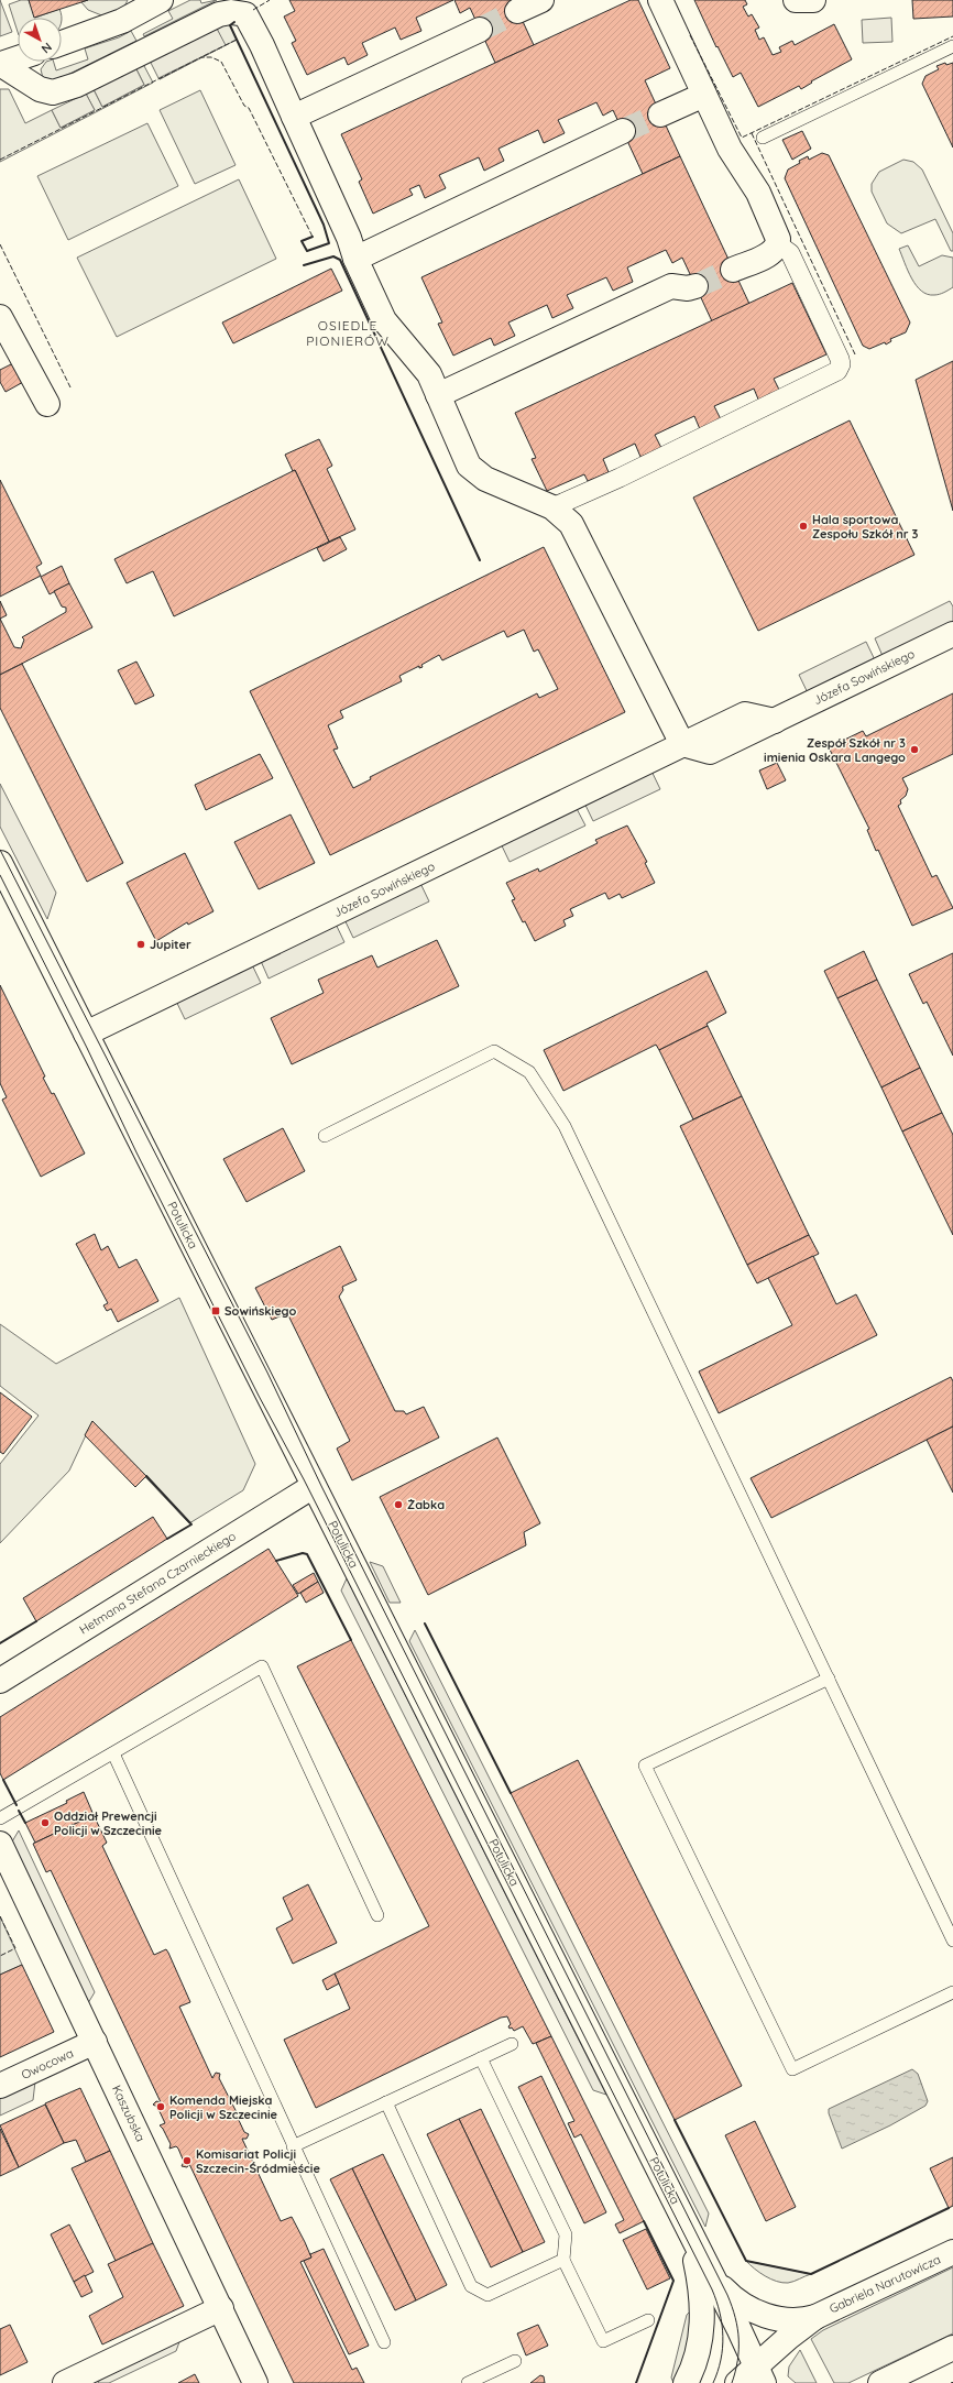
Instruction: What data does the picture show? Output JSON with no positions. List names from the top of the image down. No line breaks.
{"streets":{"street":["Józefa Sowińskiego","Potulicka","Hetmana Stefana Czarnieckiego","Owocowa","Kaszubska","Gabriela Narutowicza"]},"crossings":[["Józefa Sowińskiego","Potulicka"],["Potulicka","Hetmana Stefana Czarnieckiego"],["Potulicka","Gabriela Narutowicza"],["Owocowa","Kaszubska"]],"districts":["OSIEDLE PIONIERÓW"],"places":{"other":["Hala sportowa Zespołu Szkół nr 3","Zespół Szkół nr 3 imienia Oskara Langego","Jupiter","Żabka","Oddział Prewencji Policji w Szczecinie","Komenda Miejska Policji w Szczecinie","Komisariat Policji Szczecin-Śródmieście"],"transit":["Sowińskiego"]},"north":"bottom right"}
